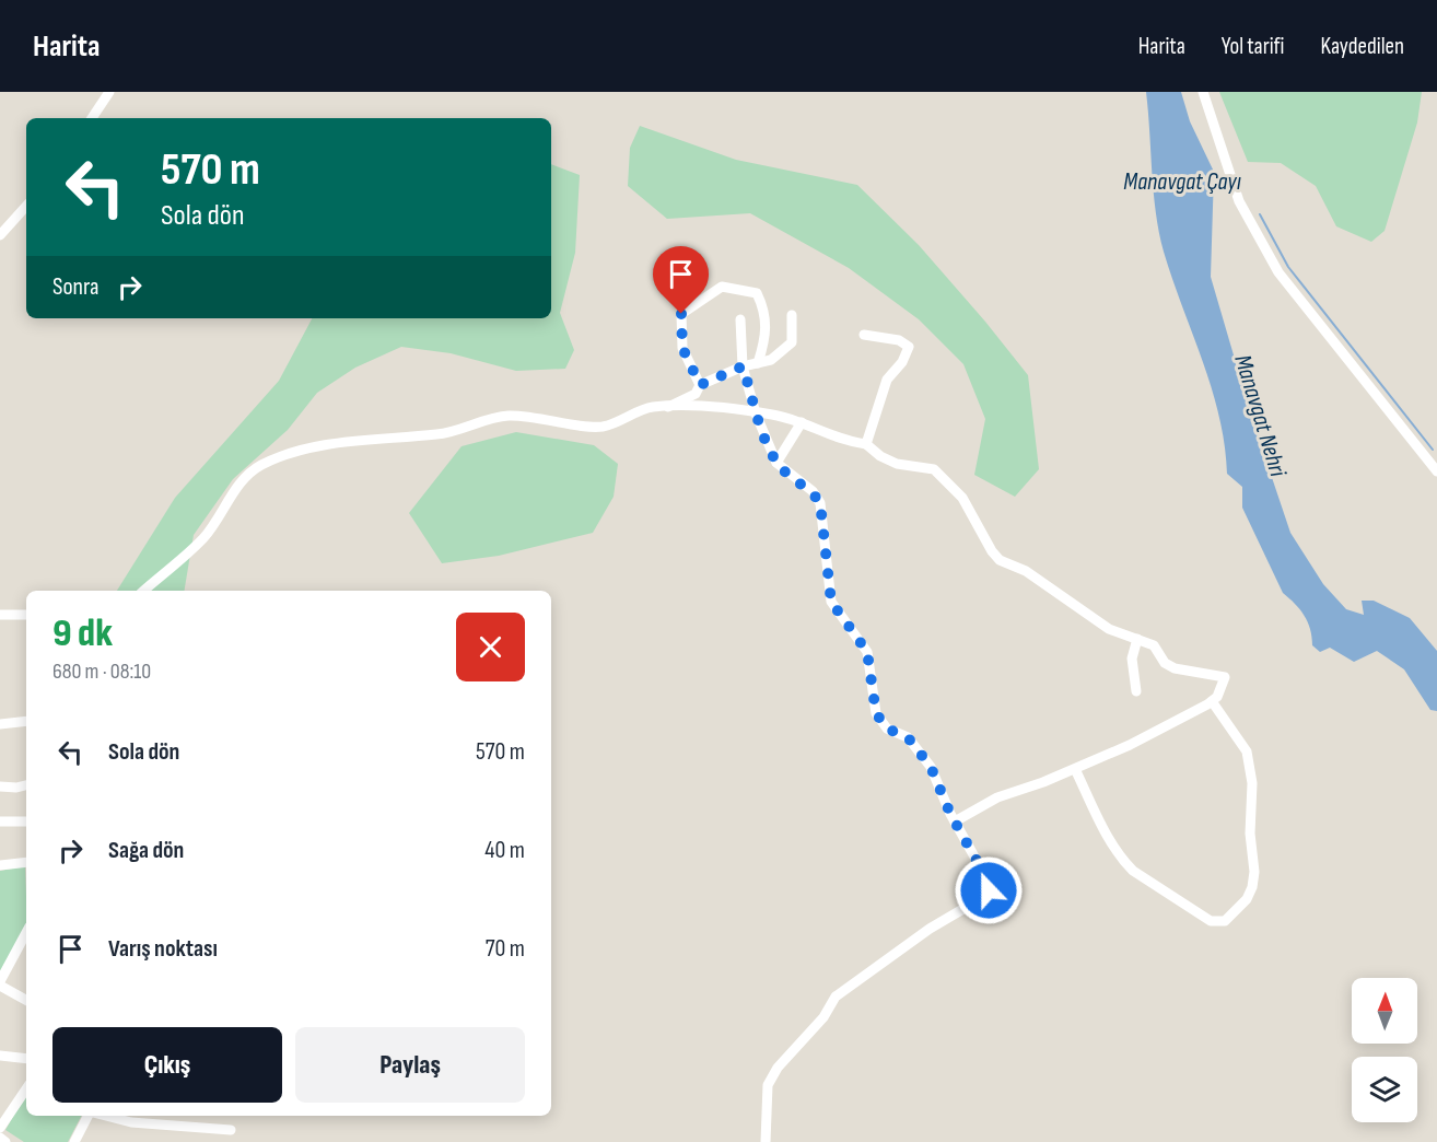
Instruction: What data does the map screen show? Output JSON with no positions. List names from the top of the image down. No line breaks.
{"water":["Manavgat Çayı","Manavgat Nehri"],"north":"top","page":{"header":"Harita","nav":["Harita","Yol tarifi","Kaydedilen"],"turn":["570 m","Sola dön"],"then":"Sonra","heading":["9 dk","680 m · 08:10"],"list":[{"name":"Sola dön","value":"570 m"},{"name":"Sağa dön","value":"40 m"},{"name":"Varış noktası","value":"70 m"}],"buttons":["Çıkış","Paylaş"]}}
